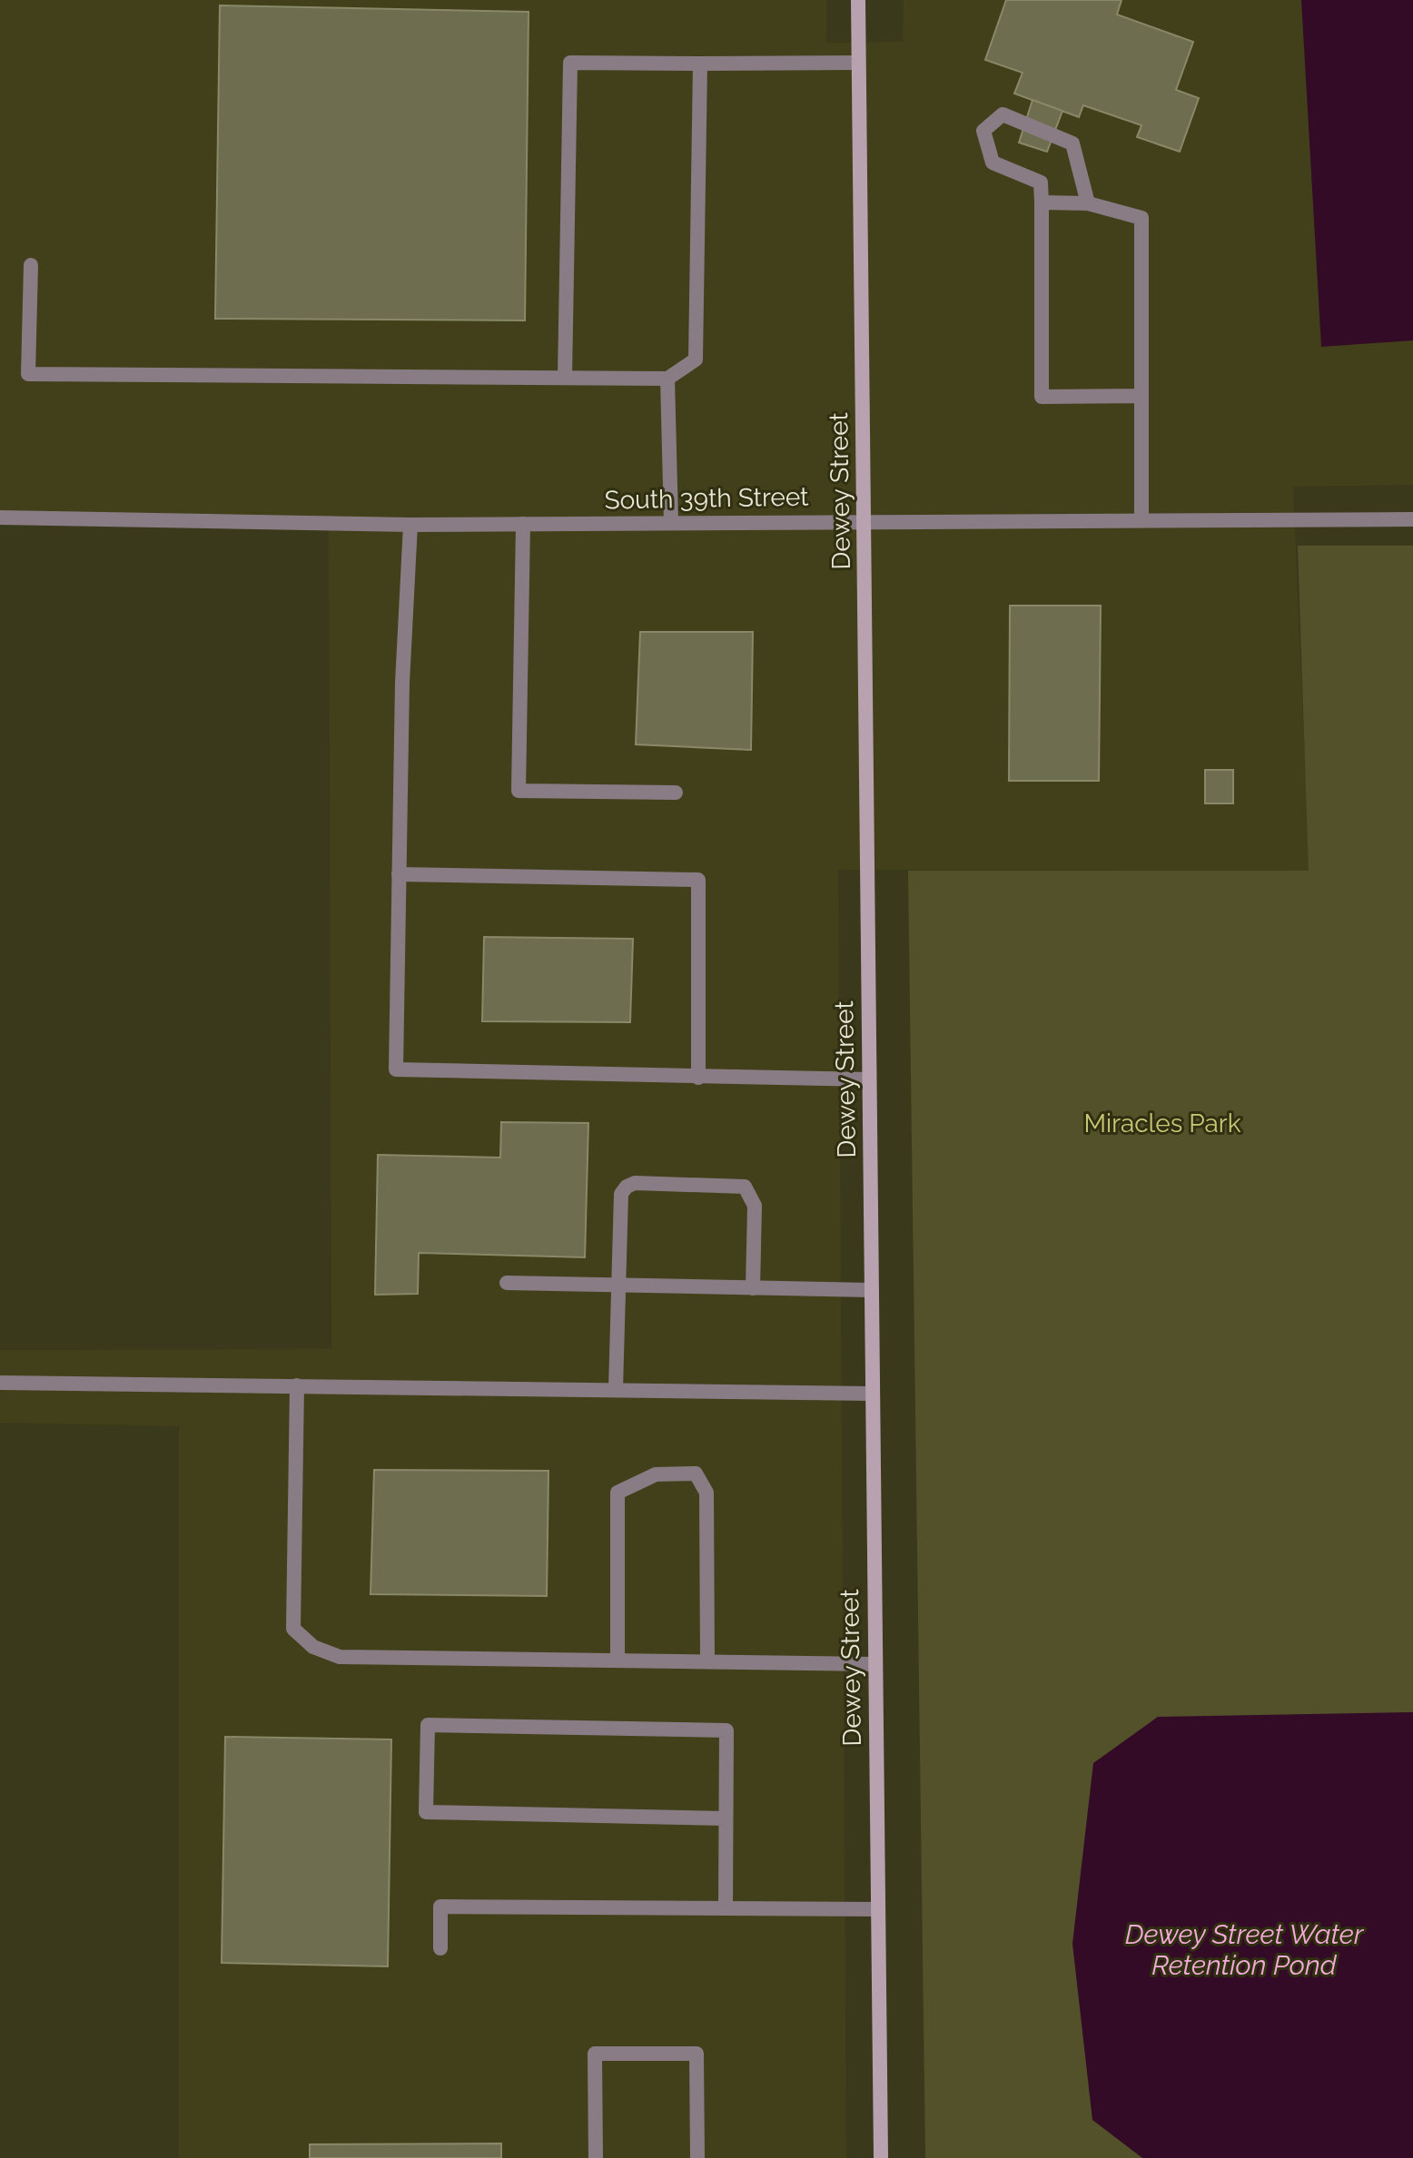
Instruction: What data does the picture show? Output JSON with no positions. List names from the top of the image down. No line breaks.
{"streets":{"street":["Dewey Street","South 39th Street"]},"crossings":[["Dewey Street","South 39th Street"]],"water":["Dewey Street Water Retention Pond"],"parks":["Miracles Park"]}
